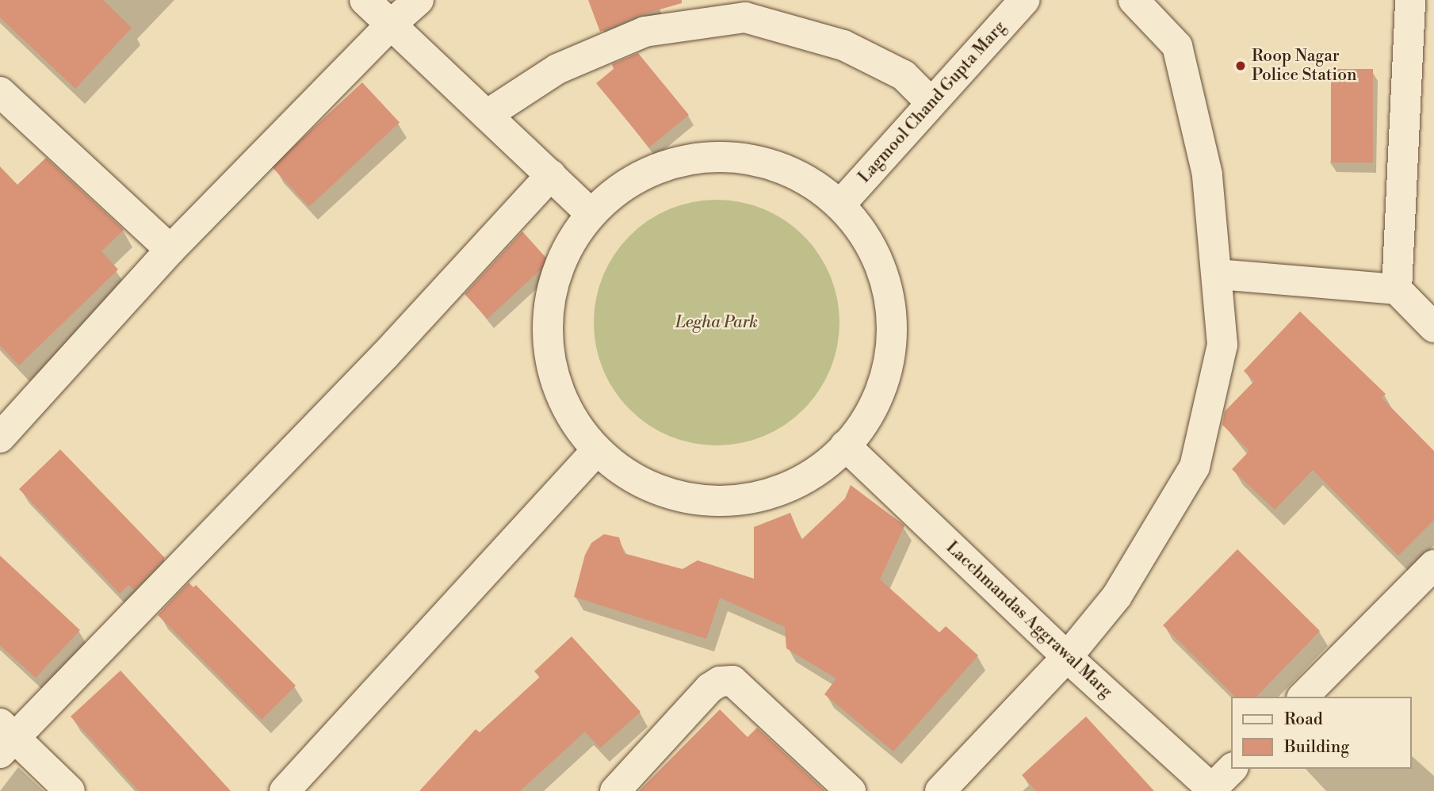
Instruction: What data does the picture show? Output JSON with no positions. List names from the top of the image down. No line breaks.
{"streets":{"street":["Lagmool Chand Gupta Marg","Lacchmandas Aggrawal Marg"]},"parks":["Legha Park"],"places":["Roop Nagar Police Station"],"legend":["Road","Building"]}
